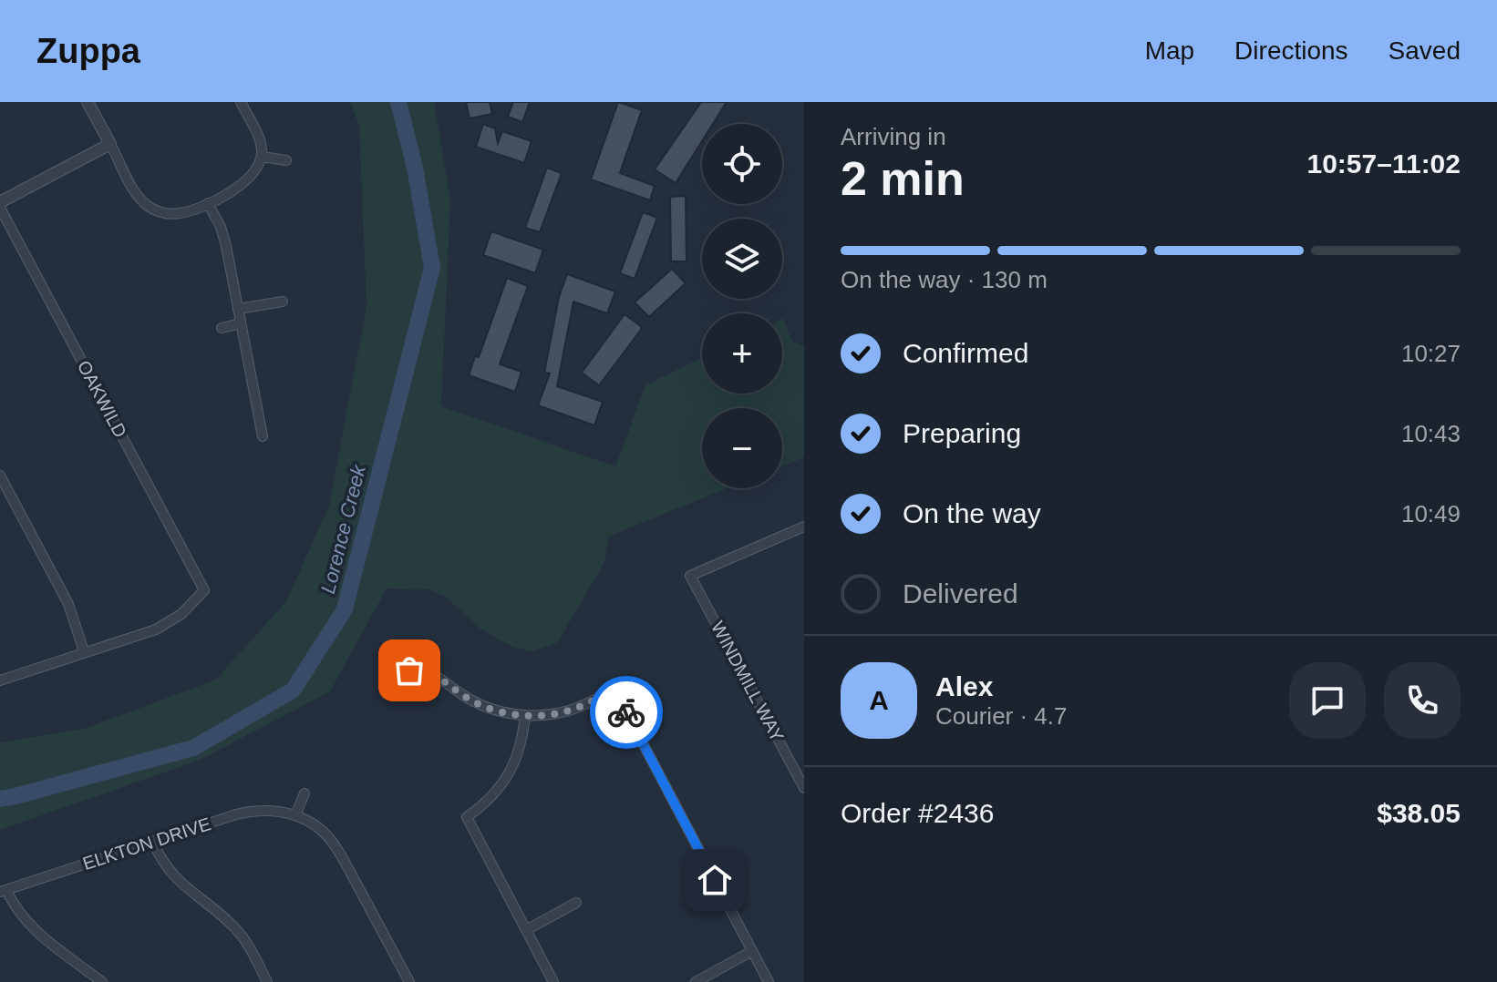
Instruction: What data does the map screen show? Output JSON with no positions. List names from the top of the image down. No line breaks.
{"streets":{"street":["OAKWILD","WINDMILL WAY","ELKTON DRIVE"]},"water":["Lorence Creek"],"page":{"header":"Zuppa","nav":["Map","Directions","Saved"],"heading":["2 min","Arriving in","10:57–11:02"],"panel":["Alex","Courier · 4.7","Order #2436","$38.05"],"map_buttons":["+","−"],"bar":"On the way · 130 m","list":[["Confirmed","10:27"],["Preparing","10:43"],["On the way","10:49"],"Delivered"],"round":"A"}}
